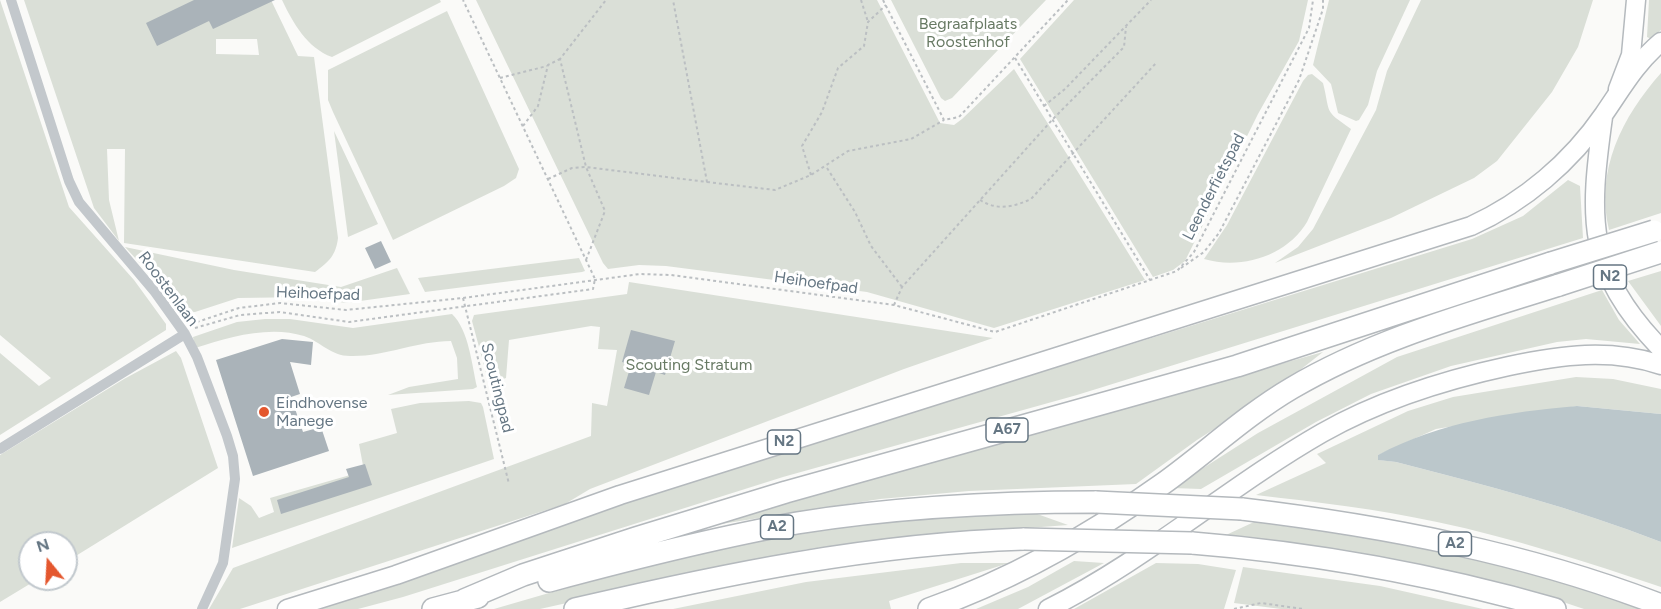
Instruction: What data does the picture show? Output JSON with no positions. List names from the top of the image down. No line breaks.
{"streets":{"highway":["A67","A2"],"main road":["N2"],"street":["Roostenlaan"],"path":["Leenderfietspad","Heihoefpad","Scoutingpad"]},"crossings":[["Heihoefpad","Roostenlaan"],["Heihoefpad","Scoutingpad"],["A67","A2"]],"parks":["Begraafplaats Roostenhof","Scouting Stratum"],"places":["Eindhovense Manege"],"north":"top"}
